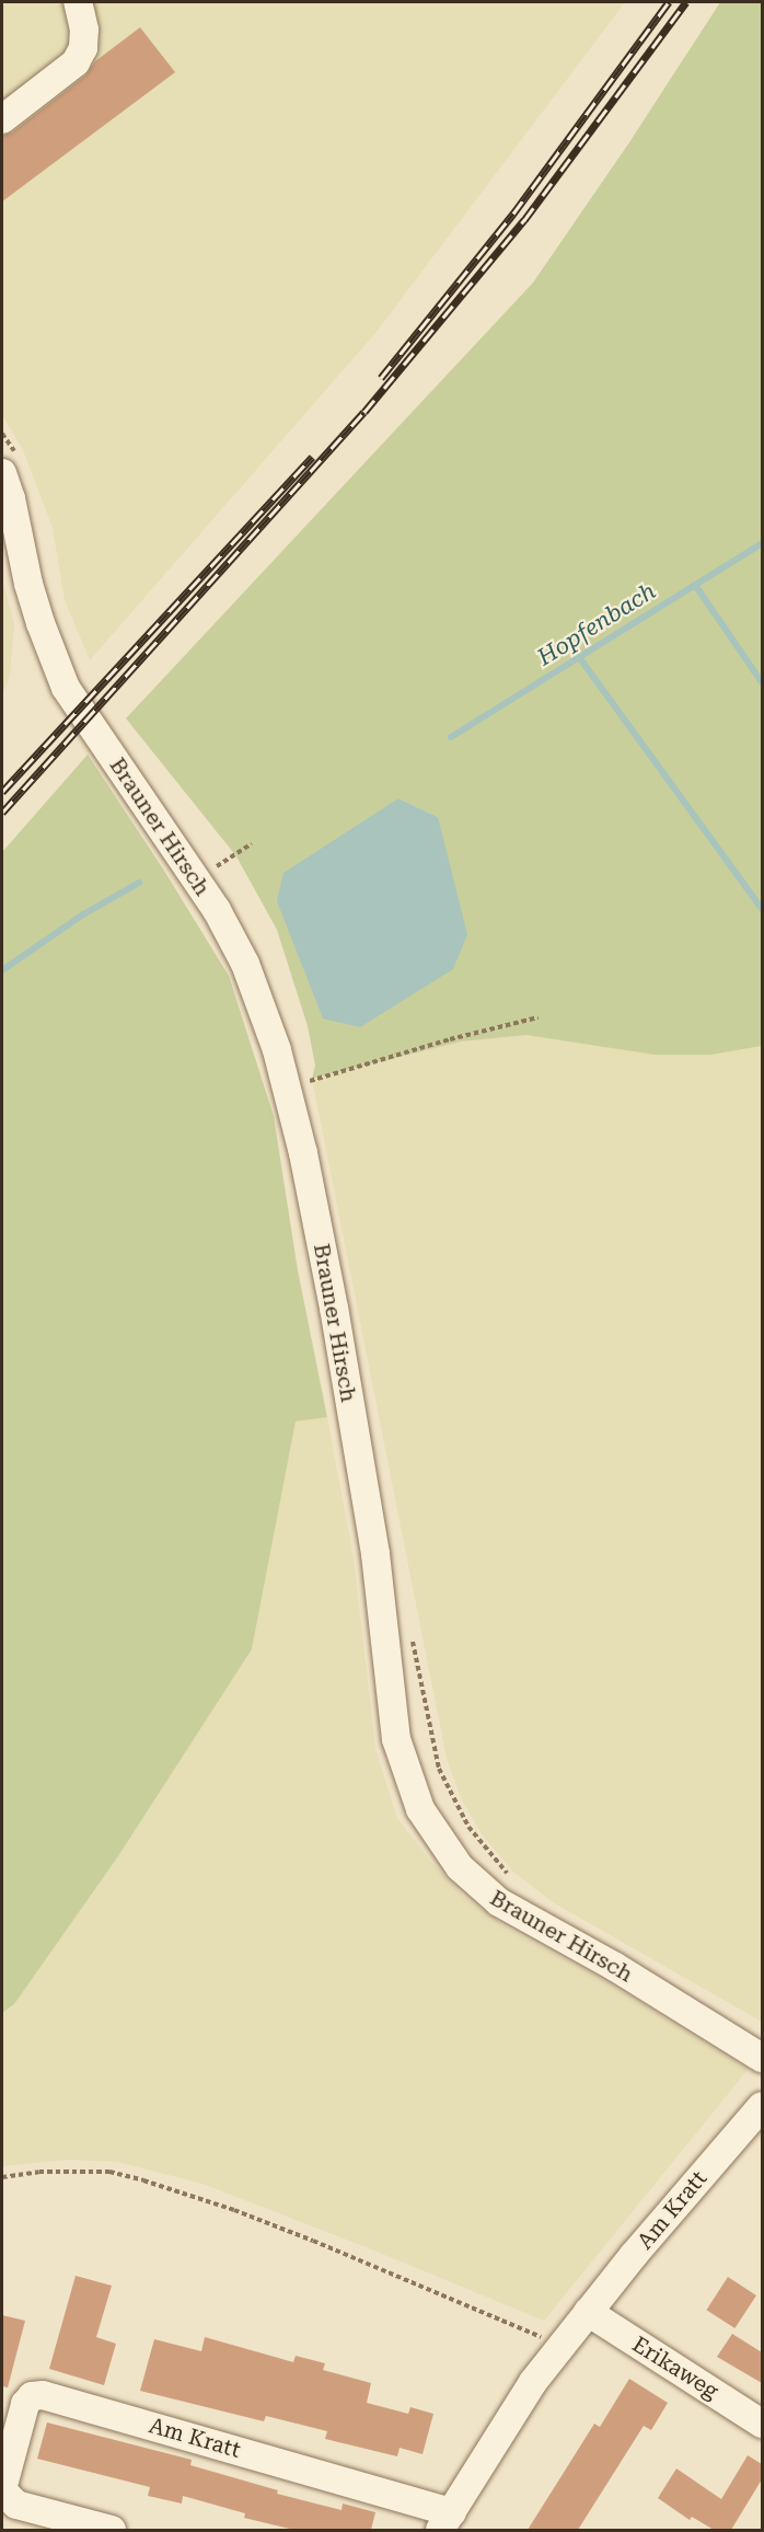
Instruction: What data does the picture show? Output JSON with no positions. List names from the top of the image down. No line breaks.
{"streets":{"street":["Brauner Hirsch","Am Kratt","Erikaweg"]},"crossings":[["Am Kratt","Erikaweg"]],"water":["Hopfenbach"]}
